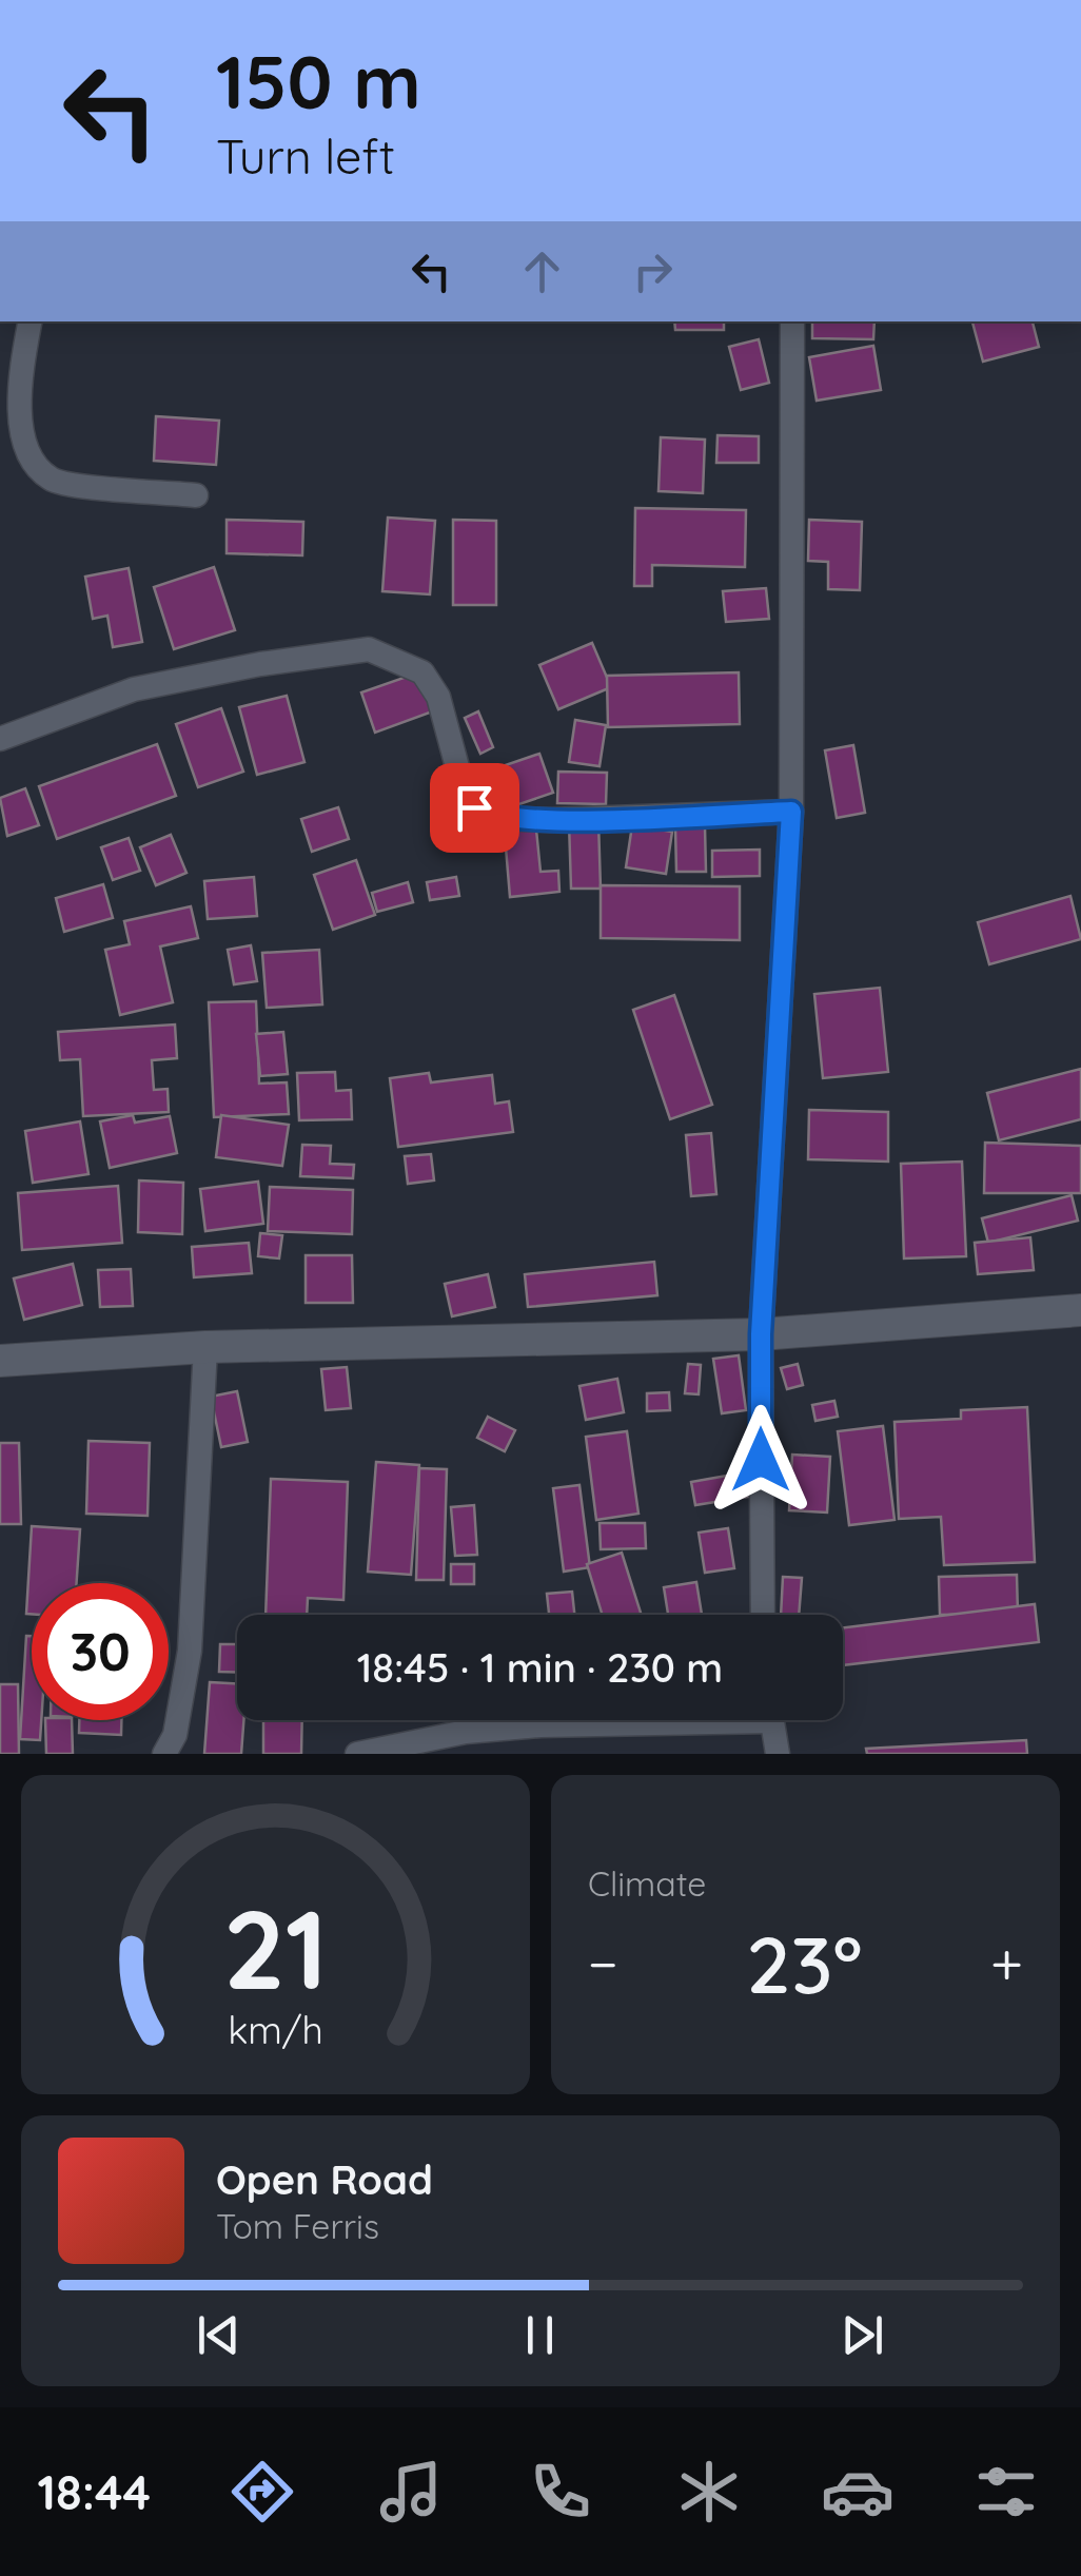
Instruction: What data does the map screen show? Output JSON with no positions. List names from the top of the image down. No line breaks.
{"page":{"turn":["150 m","Turn left"],"limit":"30","trip":"18:45 · 1 min · 230 m","tile":"Climate","heat":["−","23°","+"],"song":["Open Road","Tom Ferris"],"tabs":"18:44","gauge":["21","km/h"]}}
